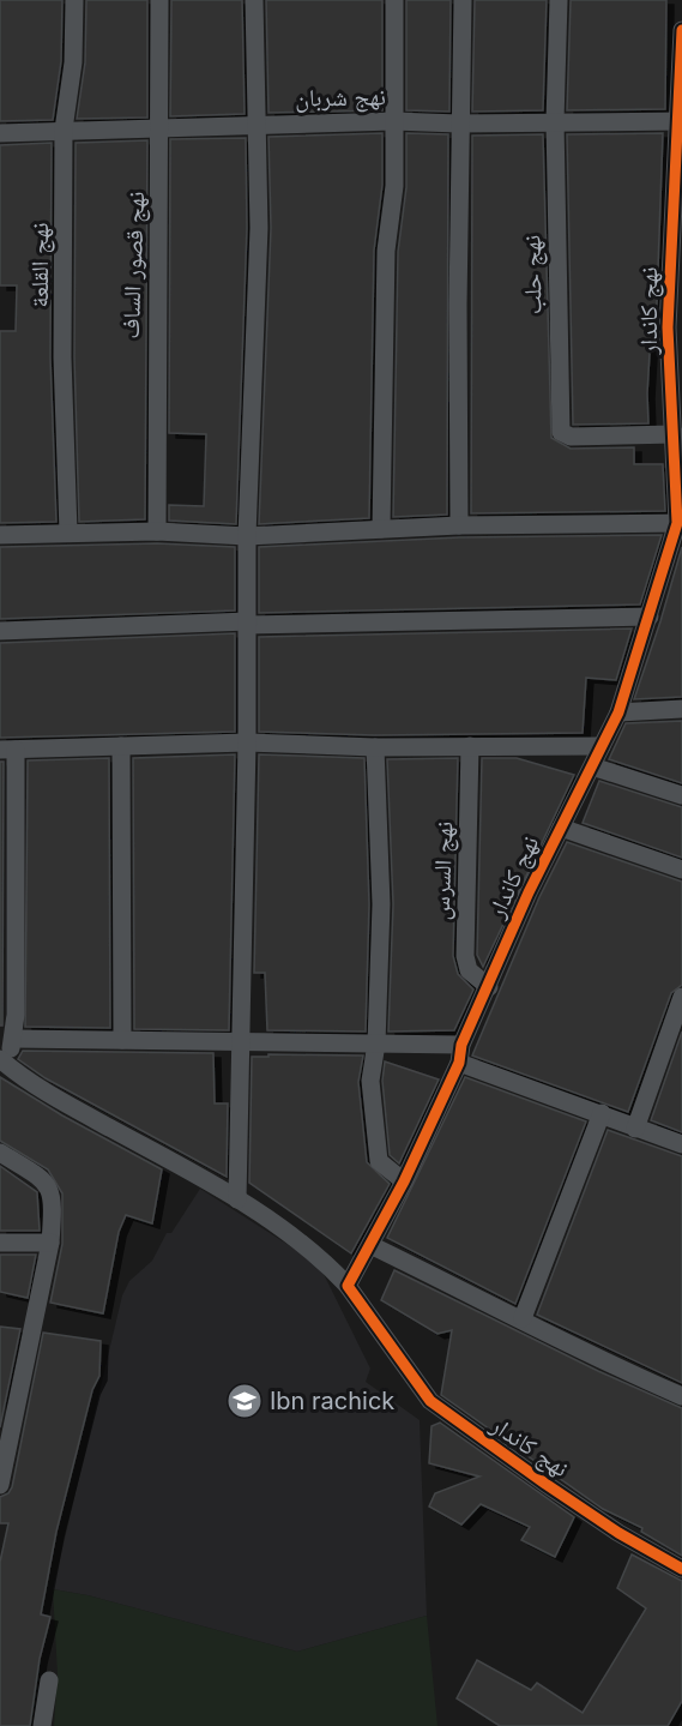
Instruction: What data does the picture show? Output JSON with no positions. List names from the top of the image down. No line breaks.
{"streets":{"street":["نهج شربان","نهج القلعة","نهج قصور الساف","نهج حلب","نهج كاندار","نهج السرس"]},"crossings":[["نهج شربان","نهج القلعة"],["نهج شربان","نهج قصور الساف"],["نهج شربان","نهج حلب"],["نهج شربان","نهج كاندار"],["نهج حلب","نهج كاندار"],["نهج كاندار","نهج السرس"]],"places":{"school or university":["Ibn rachick"]}}
